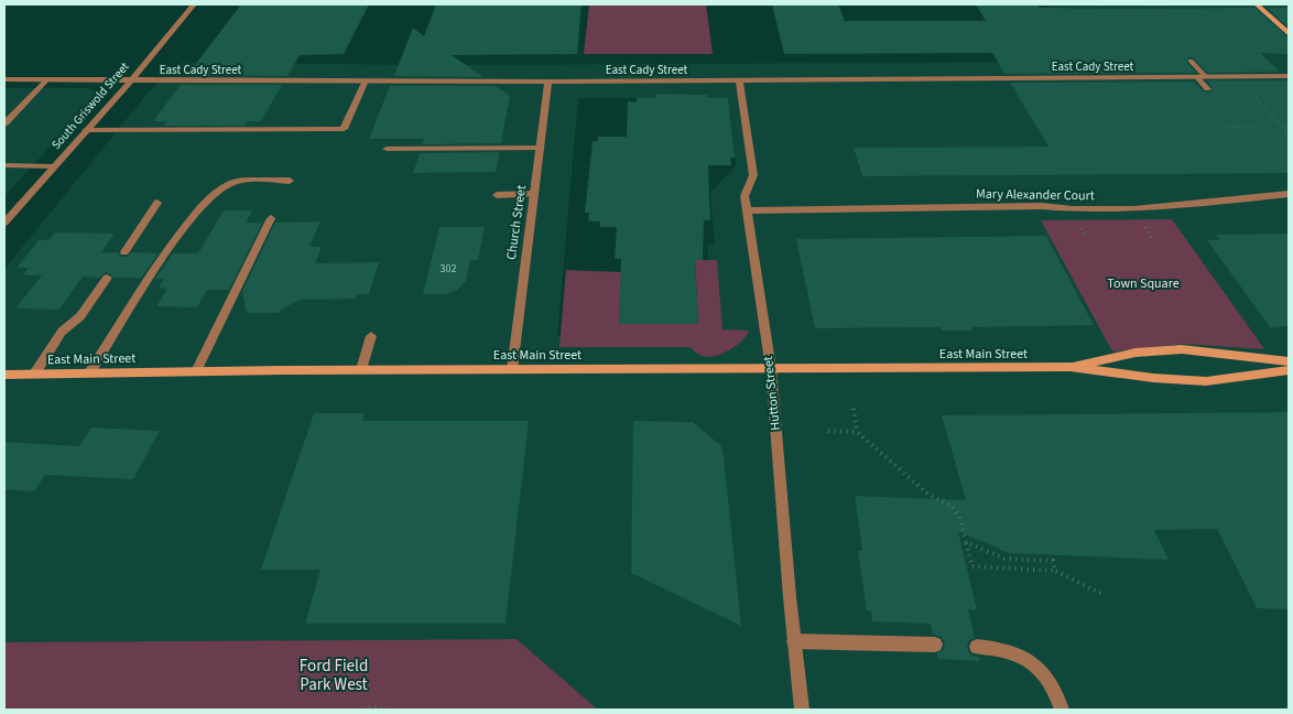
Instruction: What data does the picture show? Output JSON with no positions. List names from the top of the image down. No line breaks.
{"streets":{"street":["East Cady Street","South Griswold Street","Mary Alexander Court","Church Street","East Main Street","Hutton Street"]},"crossings":[["East Cady Street","South Griswold Street"],["East Cady Street","Church Street"],["East Cady Street","Hutton Street"],["Mary Alexander Court","Hutton Street"],["Church Street","East Main Street"],["East Main Street","Hutton Street"]],"parks":["Town Square","Ford Field Park West"],"house_numbers":["302"]}
